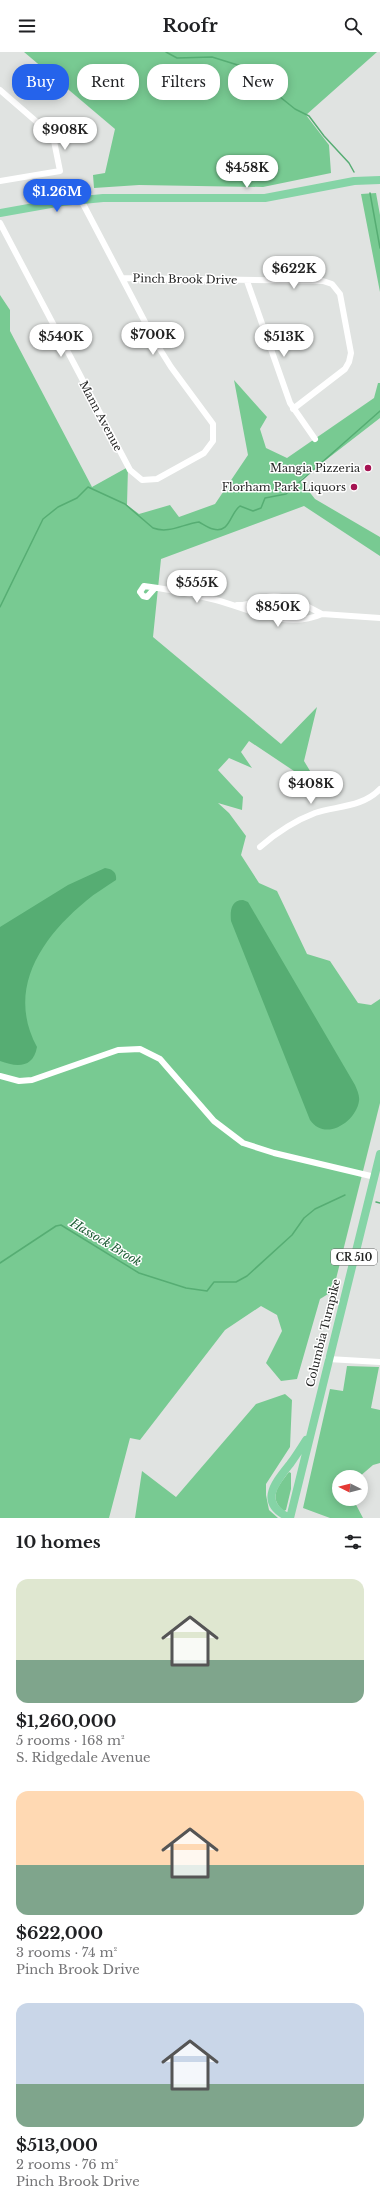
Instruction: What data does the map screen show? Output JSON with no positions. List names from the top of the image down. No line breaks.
{"streets":{"main road":["CR 510","Columbia Turnpike"],"street":["Pinch Brook Drive","Mann Avenue"]},"crossings":[["Pinch Brook Drive","Mann Avenue"]],"water":["Hassock Brook"],"places":["Mangia Pizzeria","Florham Park Liquors"],"north":"left","page":{"header":"Roofr","chip":["Buy","Rent","Filters","New"],"price":["$908K","$458K","$1.26M","$622K","$700K","$540K","$513K","$555K","$850K","$408K"],"heading":"10 homes","list":[{"name":"$1,260,000","note":"5 rooms · 168 m² · S. Ridgedale Avenue"},{"name":"$622,000","note":"3 rooms · 74 m² · Pinch Brook Drive"},{"name":"$513,000","note":"2 rooms · 76 m² · Pinch Brook Drive"}]}}
